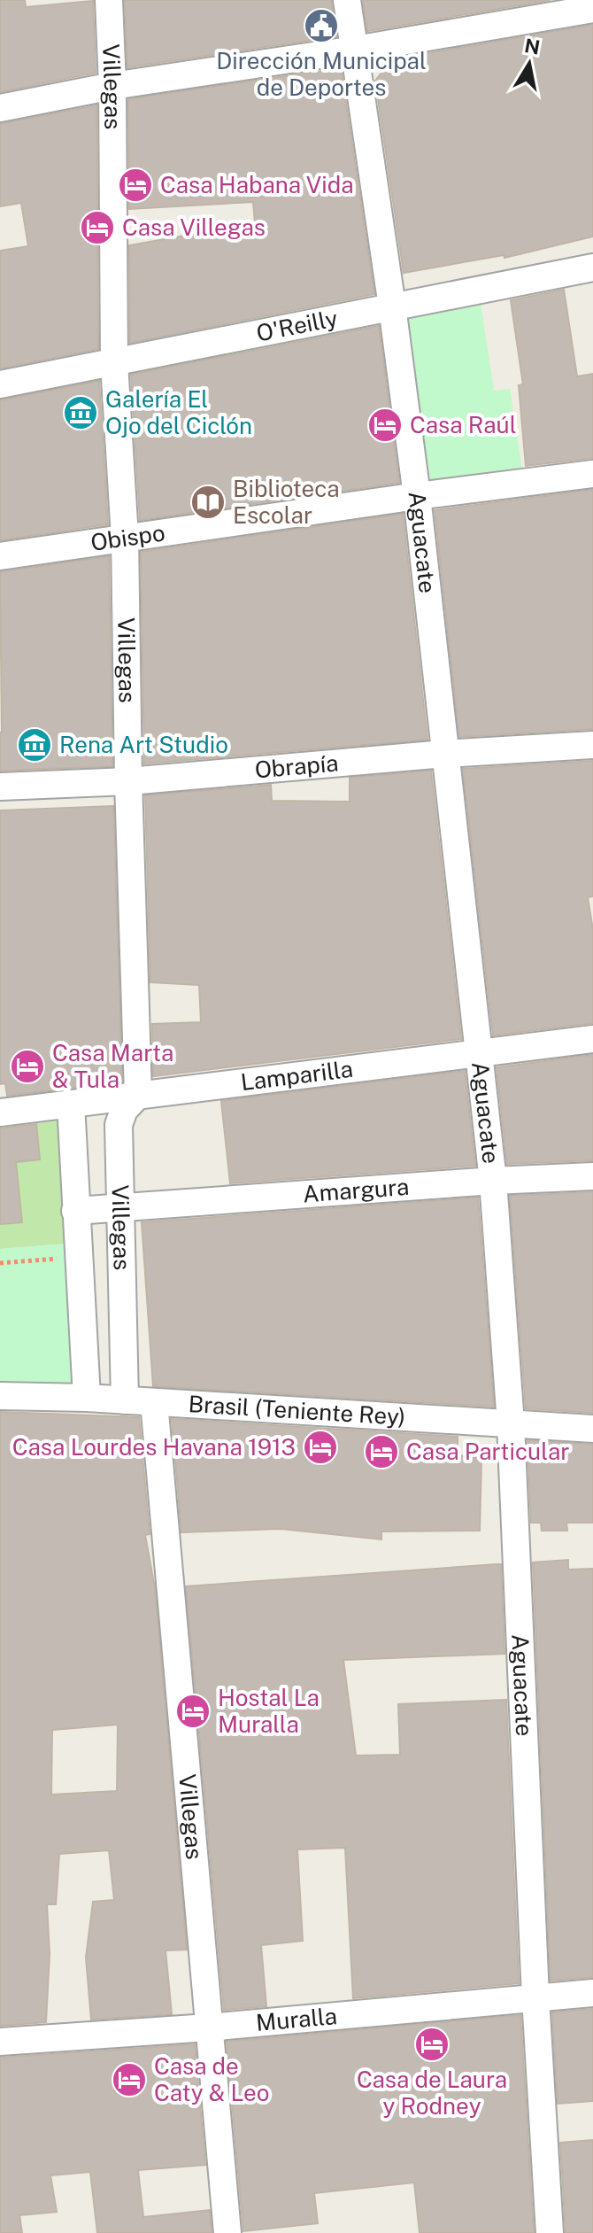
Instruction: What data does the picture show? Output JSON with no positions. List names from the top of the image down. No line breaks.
{"streets":{"street":["Villegas","O'Reilly","Obispo","Aguacate","Obrapía","Lamparilla","Amargura","Brasil (Teniente Rey)","Muralla"]},"crossings":[["Villegas","O'Reilly"],["Villegas","Obispo"],["Villegas","Obrapía"],["Villegas","Lamparilla"],["Villegas","Amargura"],["Villegas","Brasil (Teniente Rey)"],["Villegas","Muralla"],["O'Reilly","Aguacate"],["Obispo","Aguacate"],["Aguacate","Obrapía"],["Aguacate","Lamparilla"],["Aguacate","Amargura"],["Aguacate","Brasil (Teniente Rey)"],["Aguacate","Muralla"]],"places":{"public building":["Dirección Municipal de Deportes"],"hotel":["Casa Habana Vida","Casa Villegas","Casa Raúl","Casa Marta & Tula","Casa Lourdes Havana 1913","Casa Particular","Hostal La Muralla","Casa de Laura y Rodney","Casa de Caty & Leo"],"museum":["Galería El Ojo del Ciclón","Rena Art Studio"],"library":["Biblioteca Escolar"]},"north":"top"}
